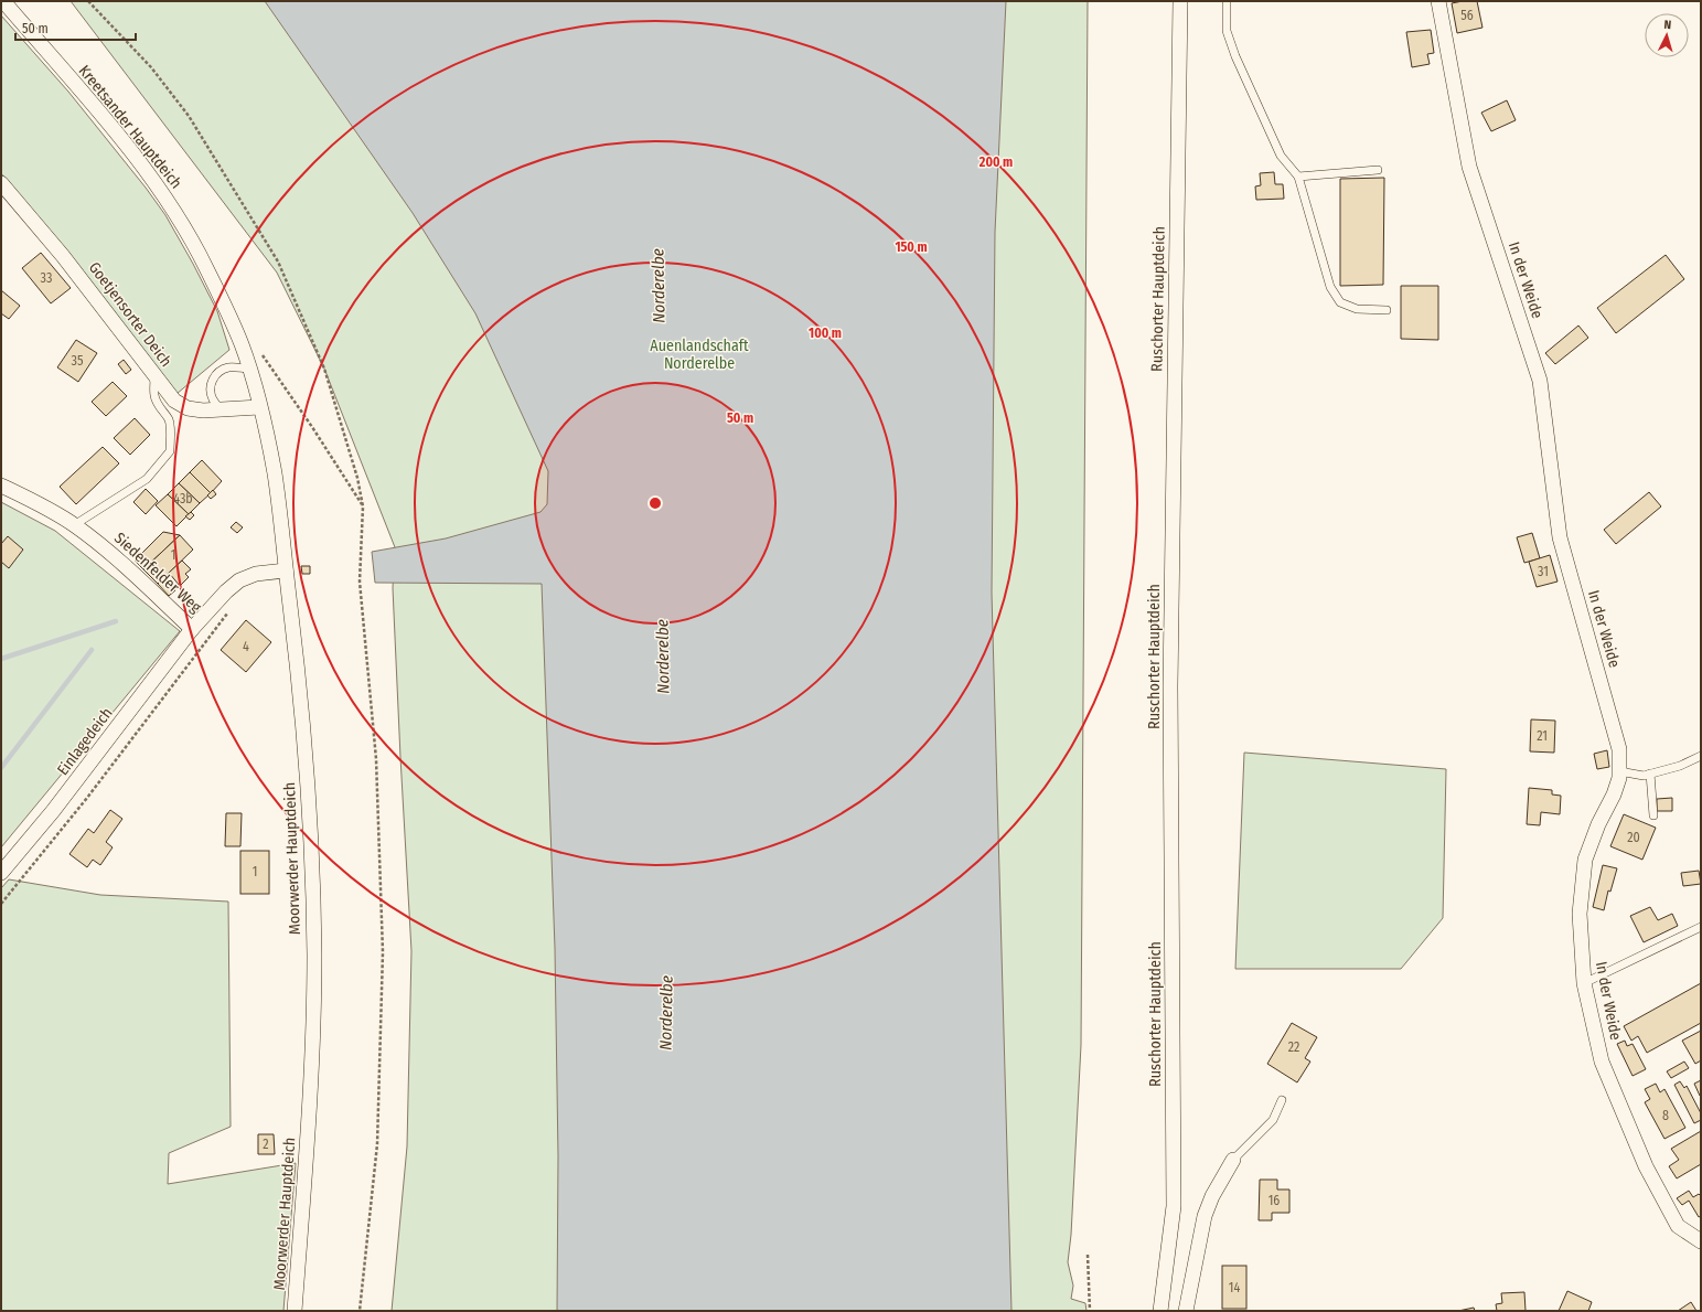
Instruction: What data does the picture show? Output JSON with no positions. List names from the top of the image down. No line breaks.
{"streets":{"street":["Kreetsander Hauptdeich","In der Weide","Ruschorter Hauptdeich","Goetjensorter Deich","Siedenfelder Weg","Einlagedeich","Moorwerder Hauptdeich"]},"crossings":[["Kreetsander Hauptdeich","Goetjensorter Deich"],["Kreetsander Hauptdeich","Moorwerder Hauptdeich"],["Goetjensorter Deich","Moorwerder Hauptdeich"],["Siedenfelder Weg","Einlagedeich"],["Siedenfelder Weg","Moorwerder Hauptdeich"]],"water":["Norderelbe"],"parks":["Auenlandschaft Norderelbe"],"house_numbers":["56","33","35","43b","1","31","4","21","20","1","22","8","2","16","14"],"scale_bar":"50 m","north":"top","rings":["200 m","150 m","100 m","50 m"]}
